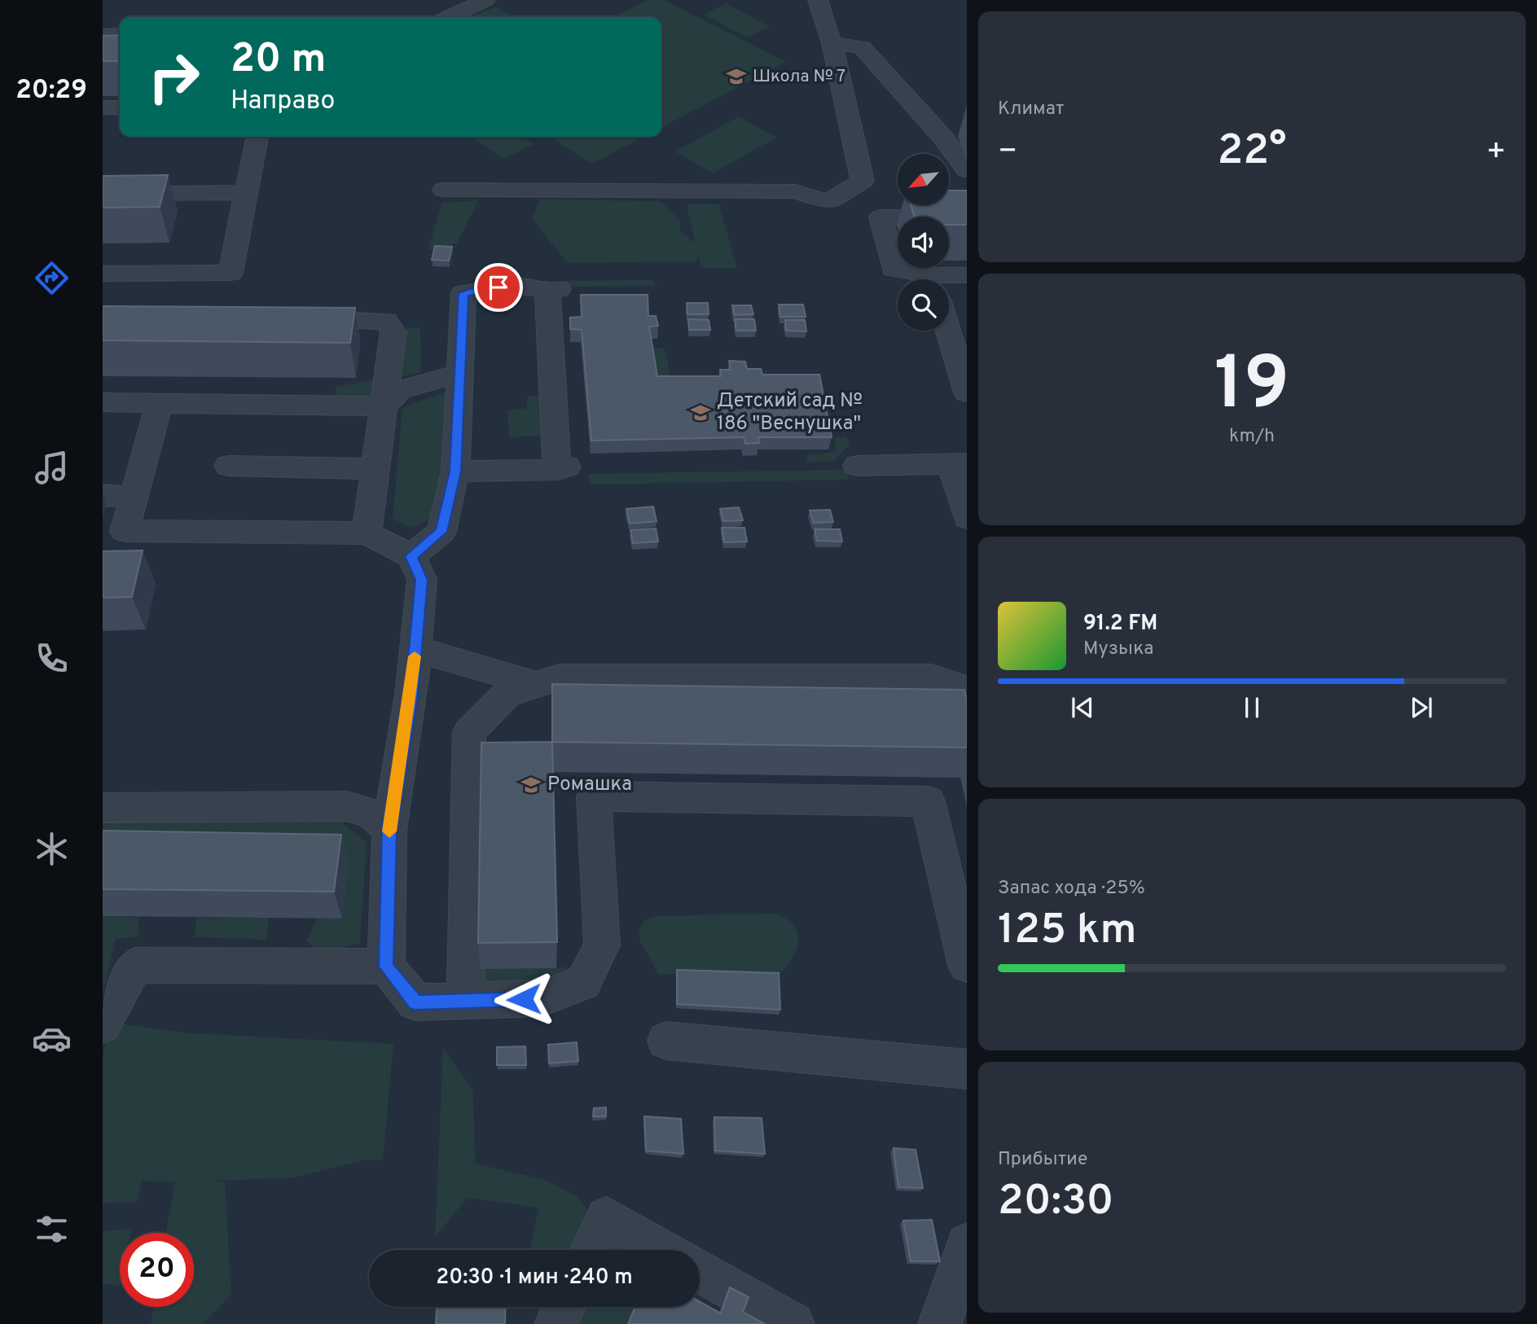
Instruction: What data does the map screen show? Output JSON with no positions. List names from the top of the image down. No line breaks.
{"places":{"school or university":["Школа № 7","Детский сад № 186 \"Веснушка\"","Ромашка"]},"north":"bottom left","page":{"tabs":"20:29","tile":["Климат",["19","km/h"],["Запас хода · 25%","125 km"],["Прибытие","20:30"]],"turn":["20 m","Направо"],"heat":["−","22°","+"],"song":["91.2 FM","Музыка"],"limit":"20","trip":"20:30 · 1 мин · 240 m"}}
